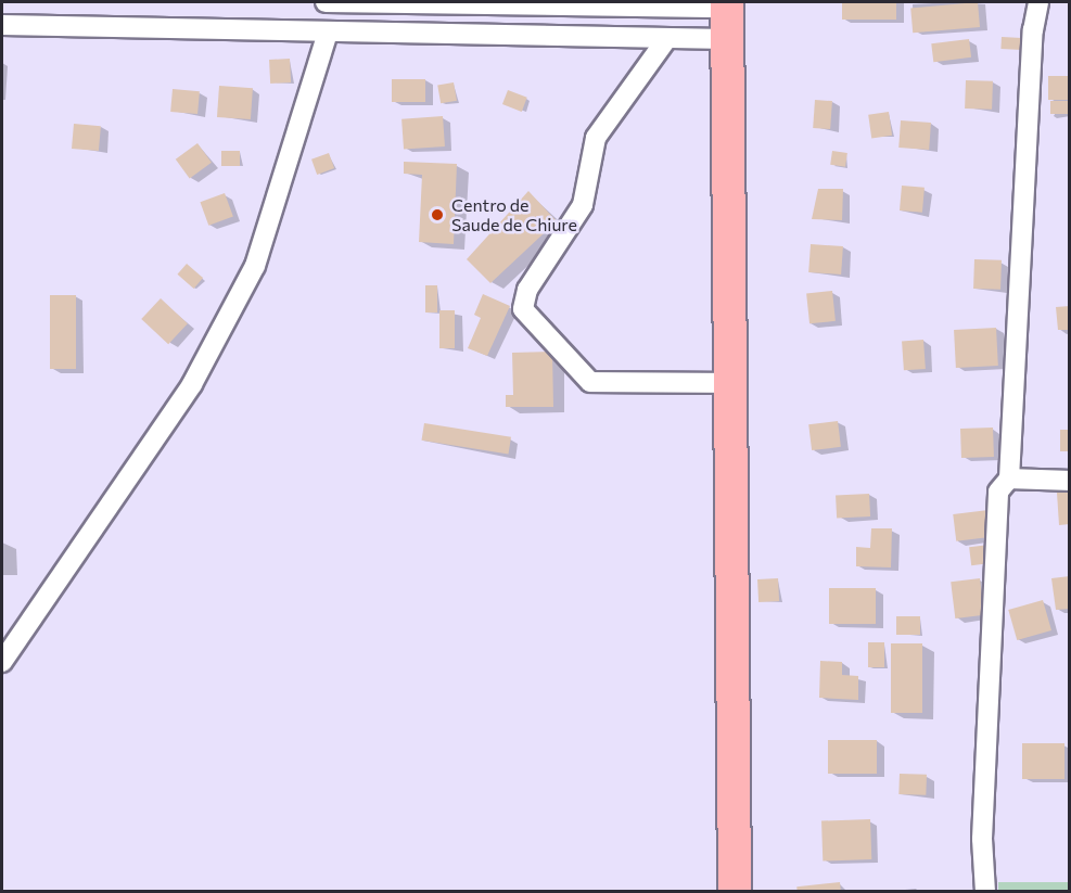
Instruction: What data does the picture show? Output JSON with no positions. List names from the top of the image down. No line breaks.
{"places":["Centro de Saude de Chiure"]}
